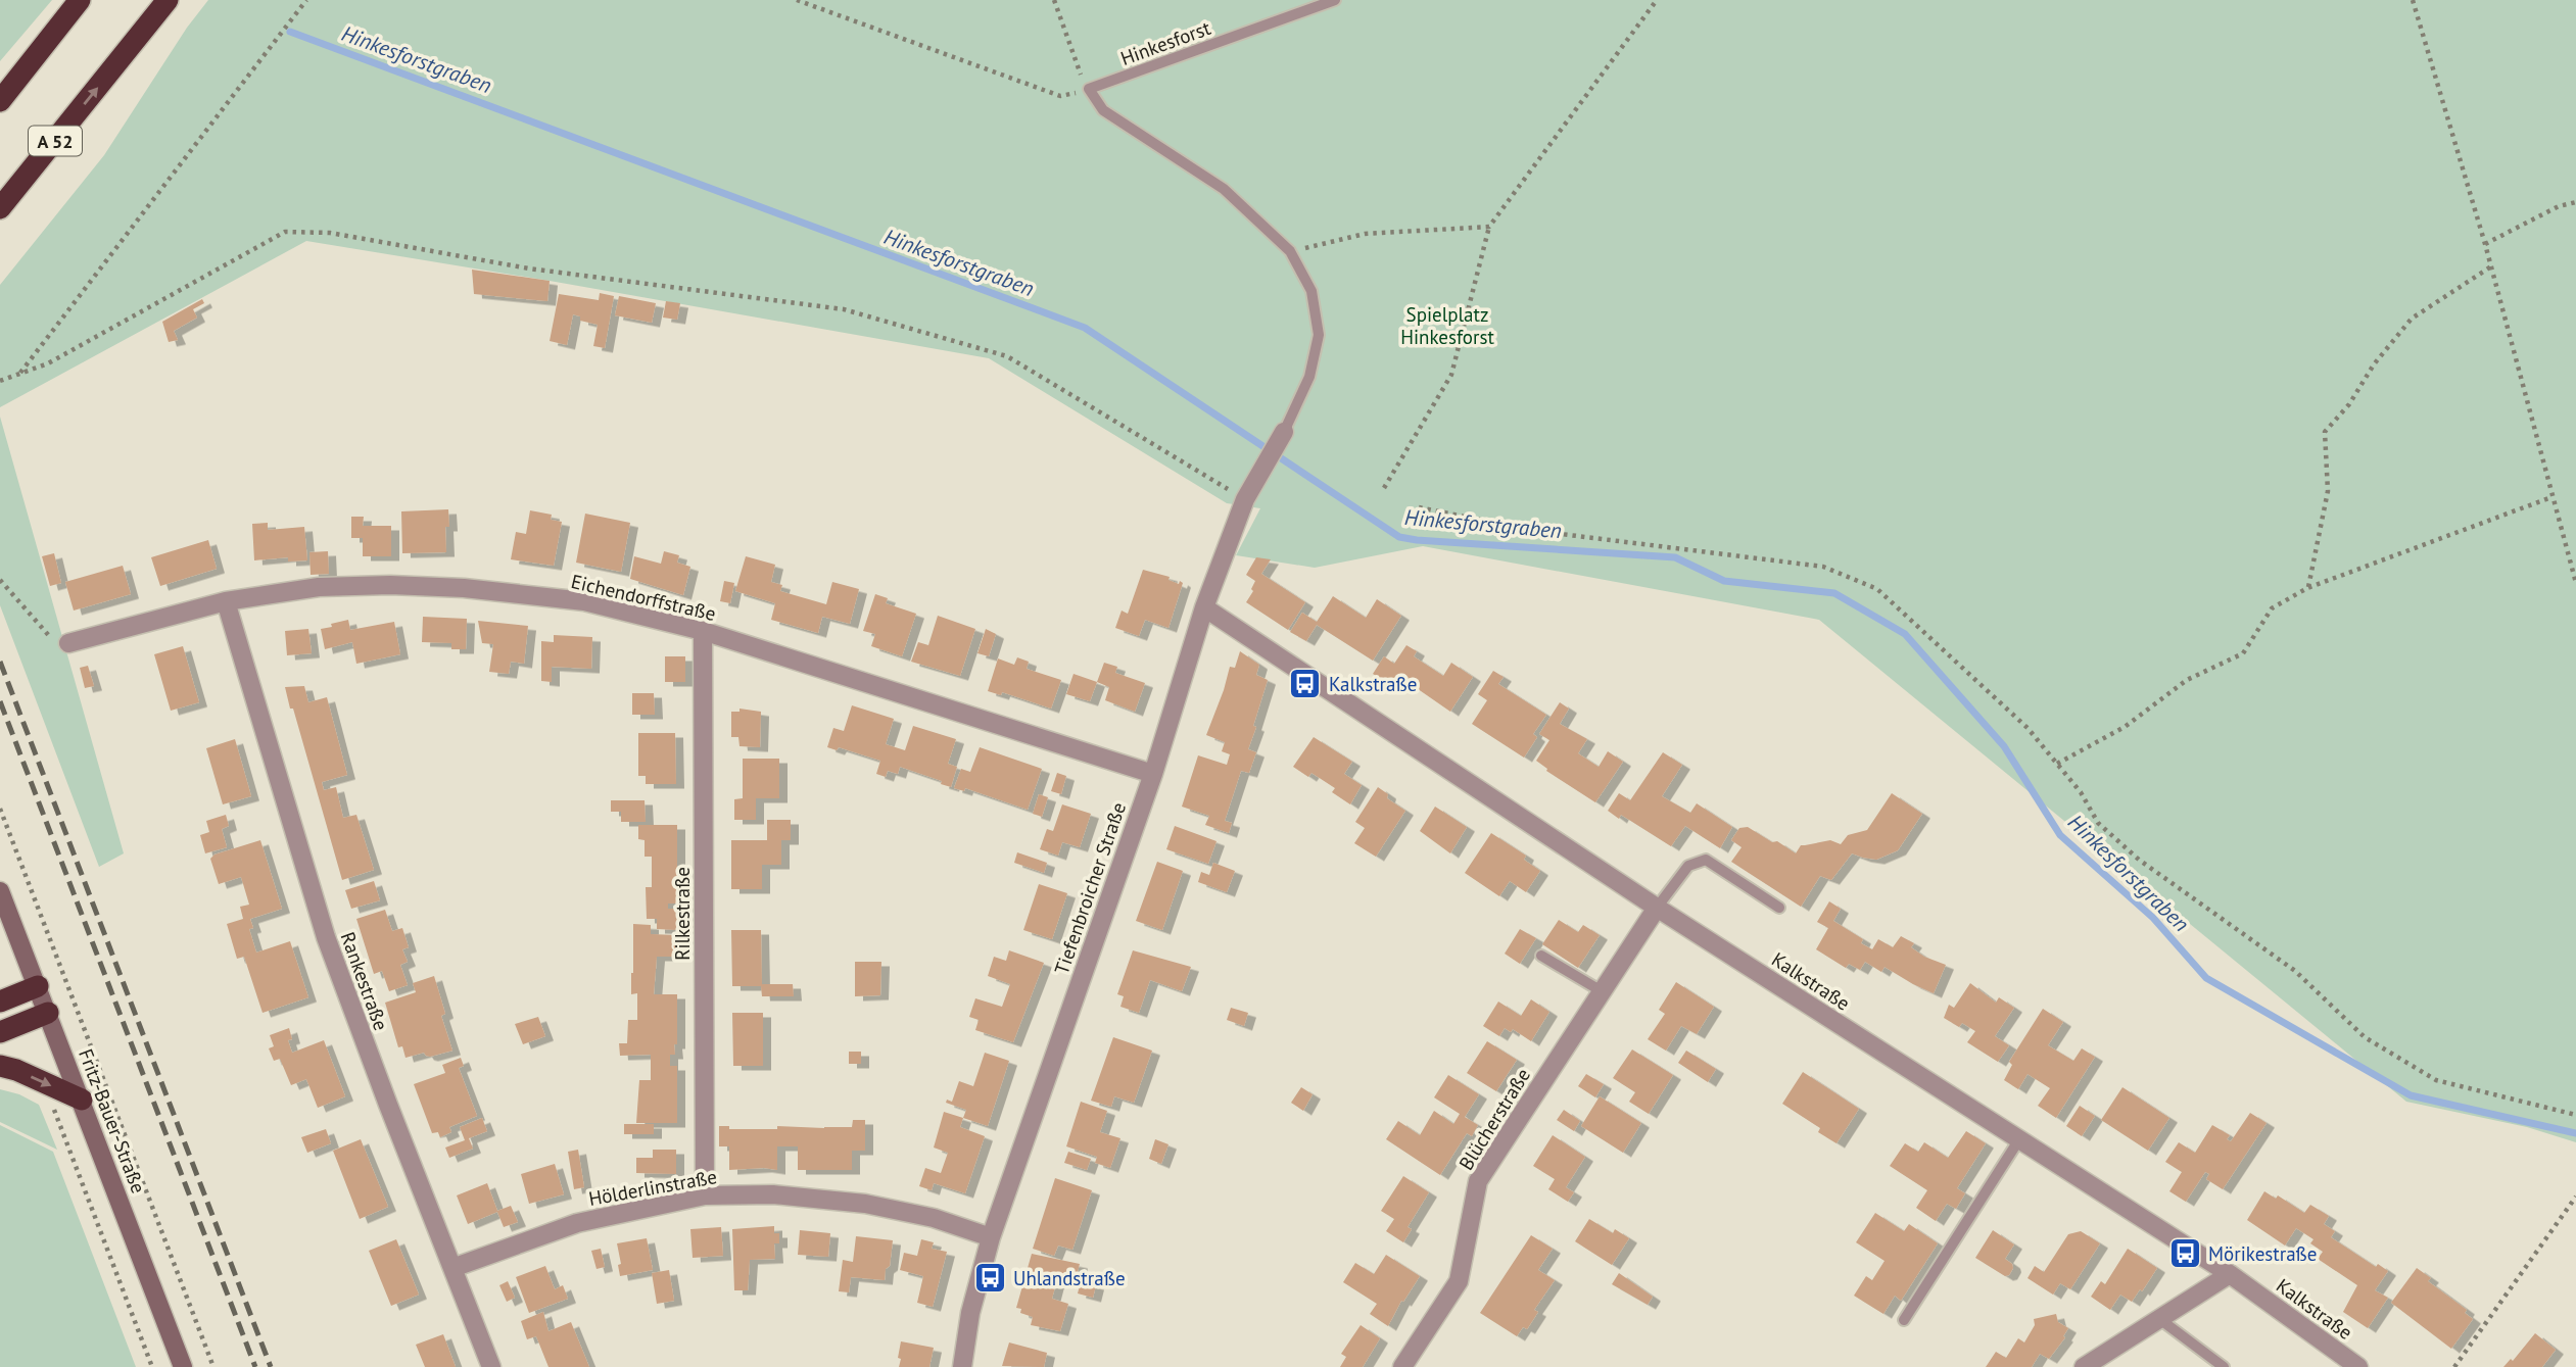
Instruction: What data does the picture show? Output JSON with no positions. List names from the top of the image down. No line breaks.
{"streets":{"highway":["A 52"],"main road":["Fritz-Bauer-Straße"],"street":["Eichendorffstraße","Tiefenbroicher Straße","Rilkestraße","Rankestraße","Kalkstraße","Blücherstraße","Hölderlinstraße"],"lane":["Hinkesforst"]},"crossings":[["Eichendorffstraße","Tiefenbroicher Straße"],["Eichendorffstraße","Rilkestraße"],["Eichendorffstraße","Rankestraße"],["Tiefenbroicher Straße","Kalkstraße"],["Tiefenbroicher Straße","Hölderlinstraße"],["Rilkestraße","Hölderlinstraße"],["Rankestraße","Hölderlinstraße"],["Kalkstraße","Blücherstraße"]],"water":["Hinkesforstgraben"],"parks":["Spielplatz Hinkesforst"],"places":{"bus stop":["Kalkstraße","Mörikestraße","Uhlandstraße"]}}
